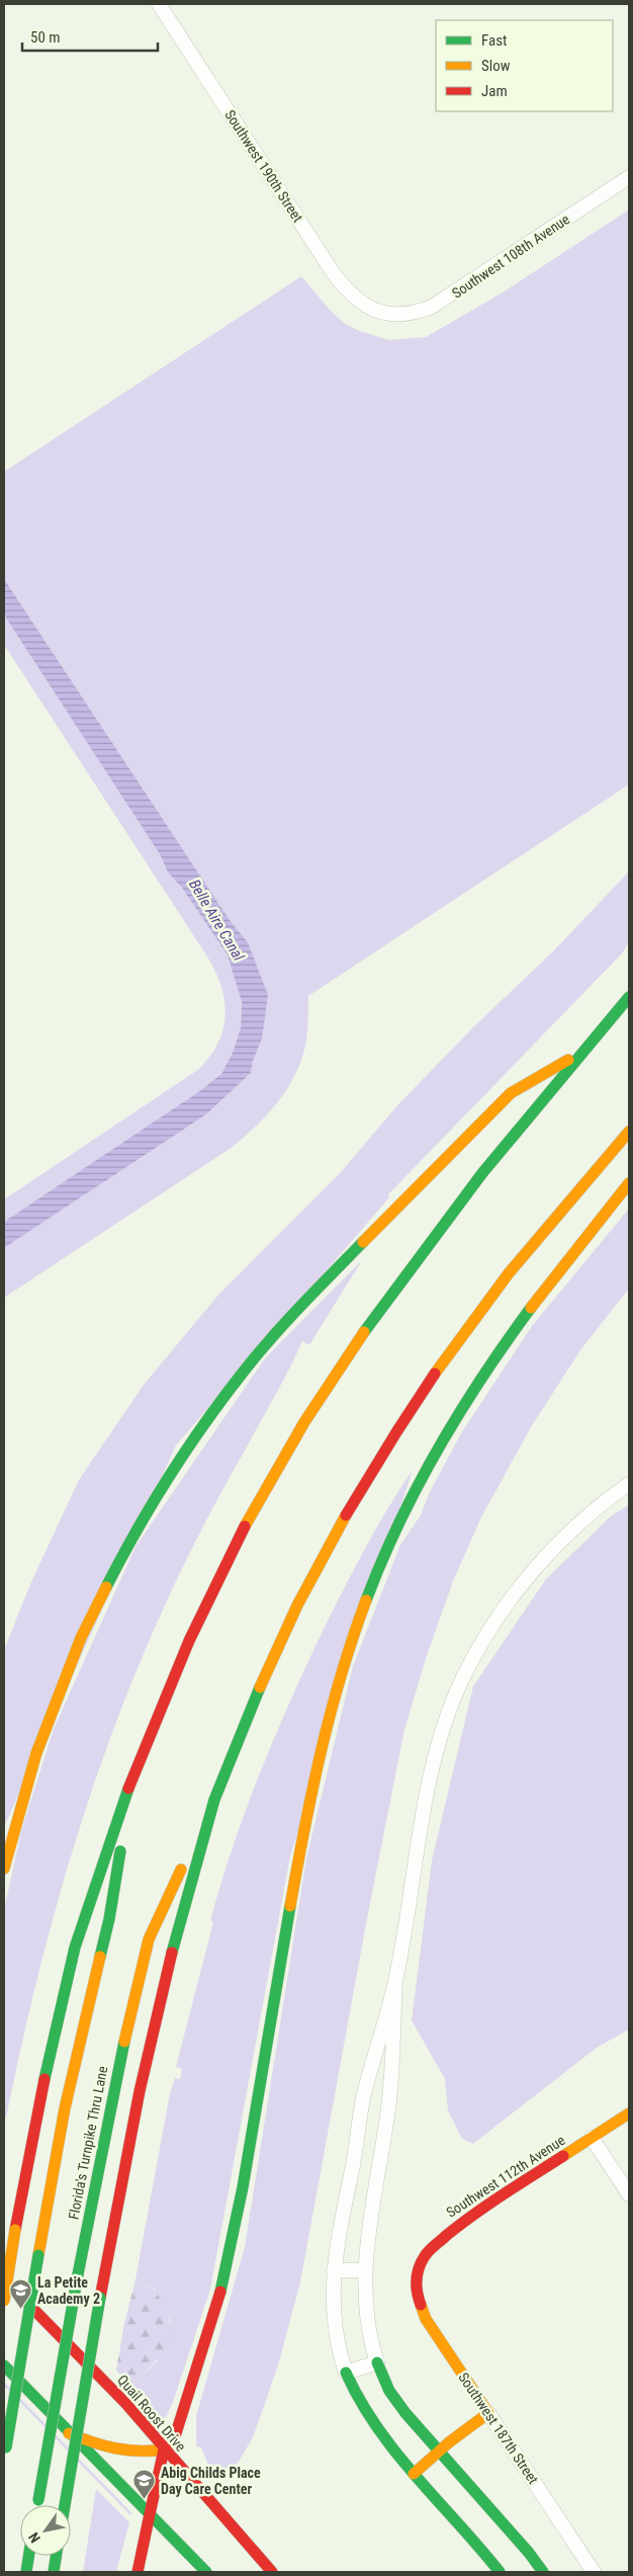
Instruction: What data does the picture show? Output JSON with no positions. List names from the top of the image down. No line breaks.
{"streets":{"main road":["Florida's Turnpike Thru Lane","Southwest 112th Avenue","Quail Roost Drive","Southwest 187th Street"],"street":["Southwest 190th Street","Southwest 108th Avenue"]},"crossings":[["Southwest 190th Street","Southwest 108th Avenue"],["Southwest 112th Avenue","Southwest 187th Street"]],"water":["Belle Aire Canal"],"places":{"school or university":["La Petite Academy 2","Abig Childs Place Day Care Center"]},"legend":["Fast","Slow","Jam"],"scale_bar":"50 m","north":"bottom left"}
